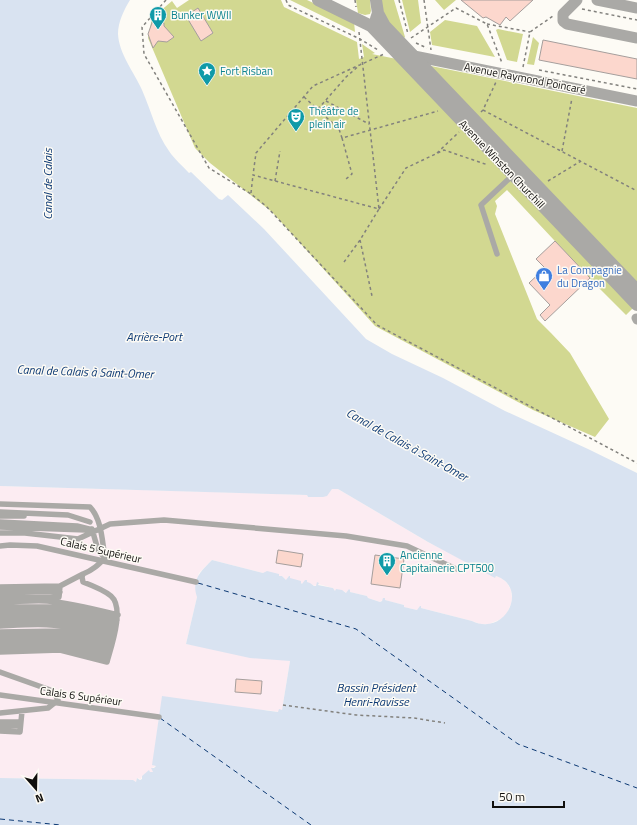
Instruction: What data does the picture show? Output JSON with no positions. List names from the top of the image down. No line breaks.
{"streets":{"street":["Avenue Raymond Poincaré","Avenue Winston Churchill"],"lane":["Calais 5 Supérieur","Calais 6 Supérieur"]},"crossings":[["Avenue Raymond Poincaré","Avenue Winston Churchill"]],"water":["Canal de Calais","Arrière-Port","Canal de Calais à Saint-Omer","Bassin Président Henri-Ravisse"],"places":{"building":["Bunker WWII","Ancienne Capitainerie CPT500"],"place":["Fort Risban"],"theatre":["Théâtre de plein air"],"shop":["La Compagnie du Dragon"]},"scale_bar":"50 m","north":"bottom"}
